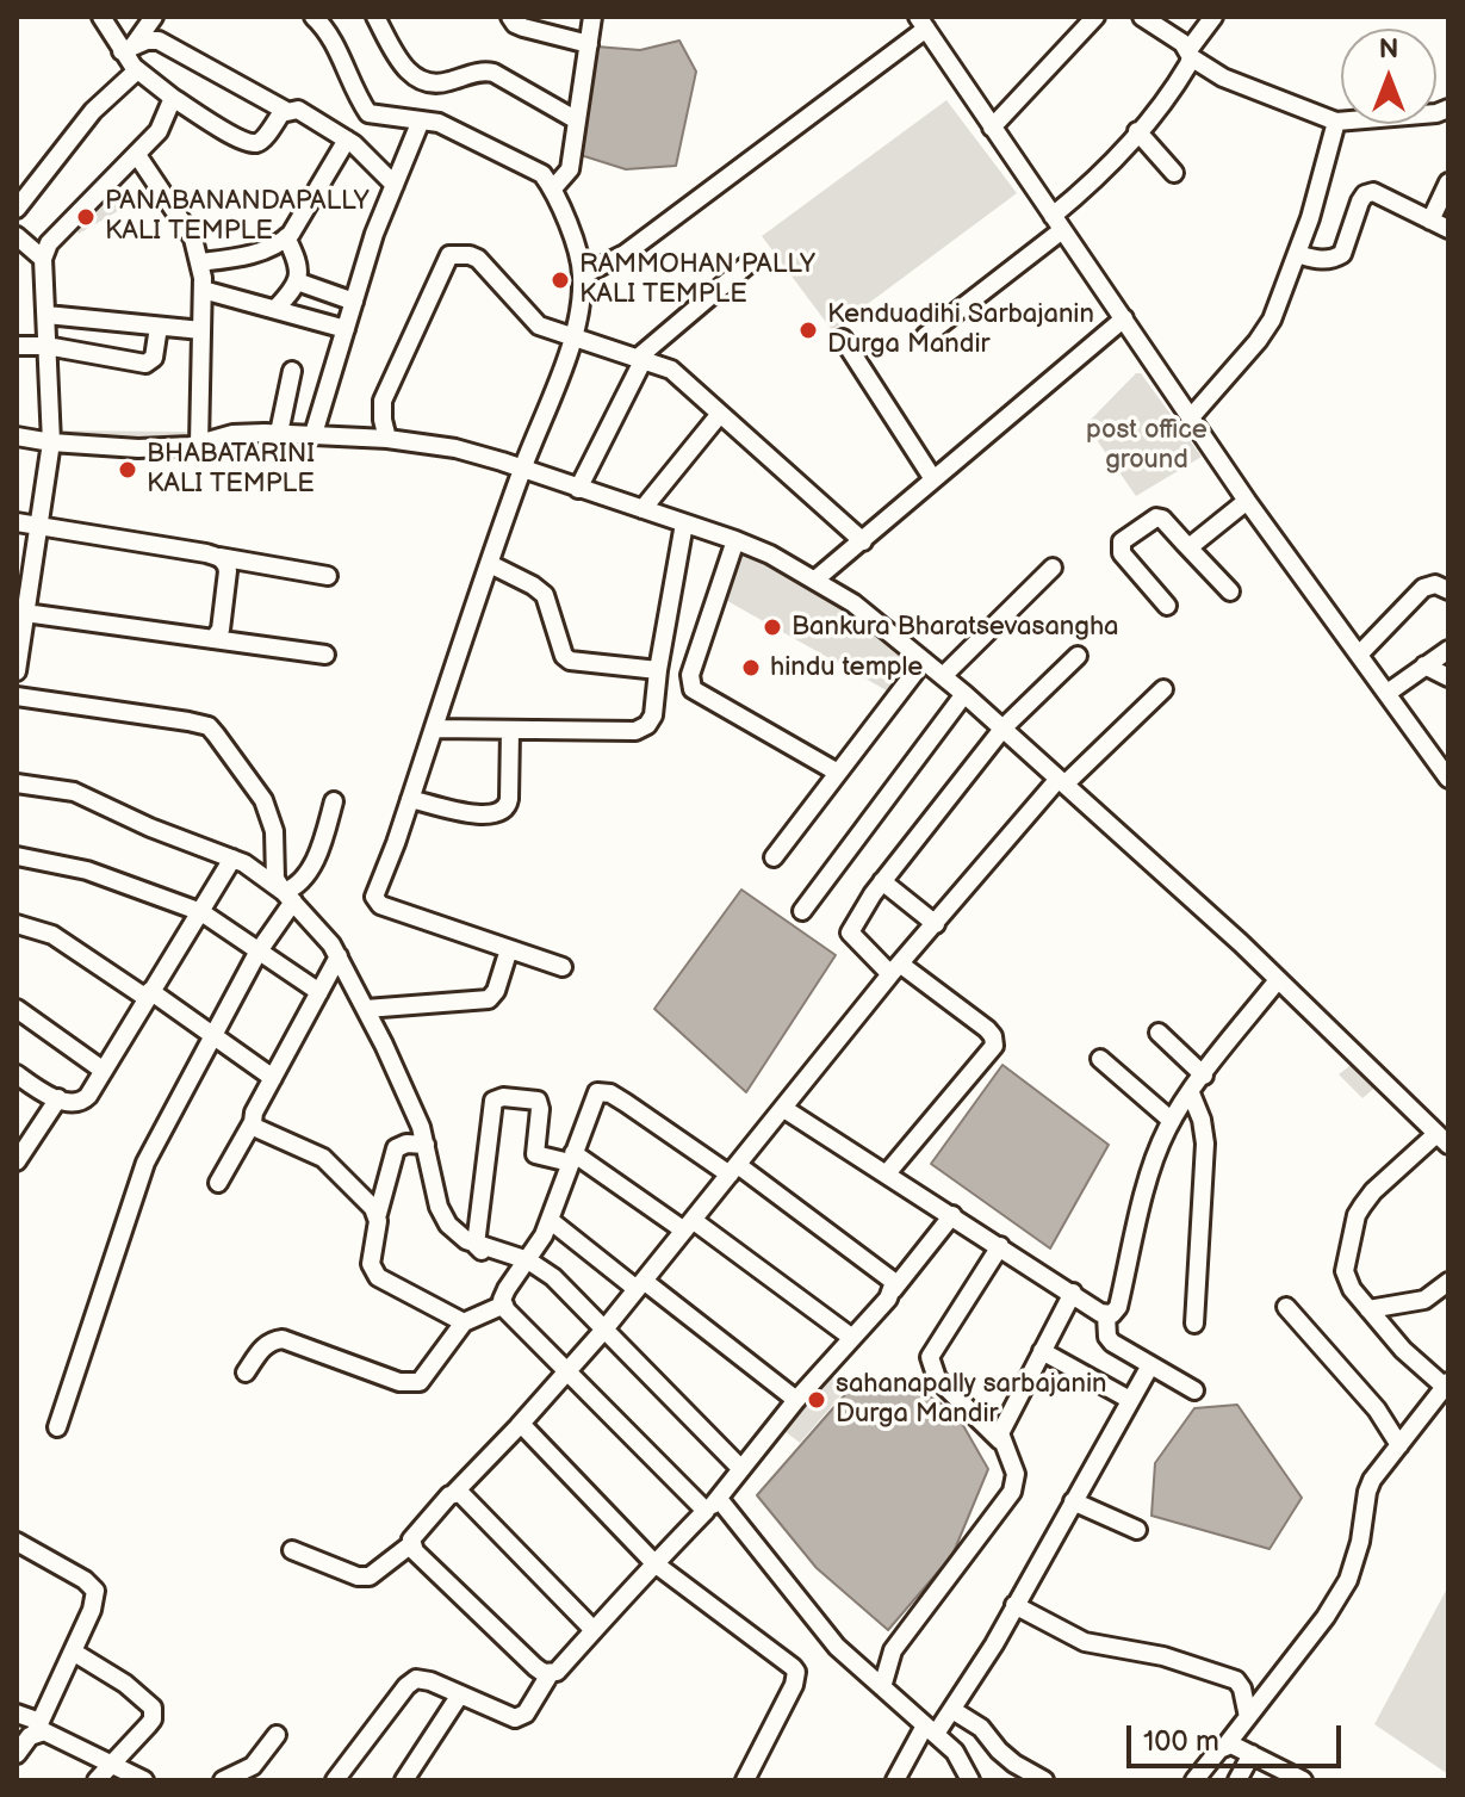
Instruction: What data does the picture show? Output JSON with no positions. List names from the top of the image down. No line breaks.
{"parks":["post office ground"],"places":["PANABANANDAPALLY KALI TEMPLE","RAMMOHAN PALLY KALI TEMPLE","Kenduadihi Sarbajanin Durga Mandir","BHABATARINI KALI TEMPLE","Bankura Bharatsevasangha","hindu temple","sahanapally sarbajanin Durga Mandir"],"scale_bar":"100 m","north":"top"}
